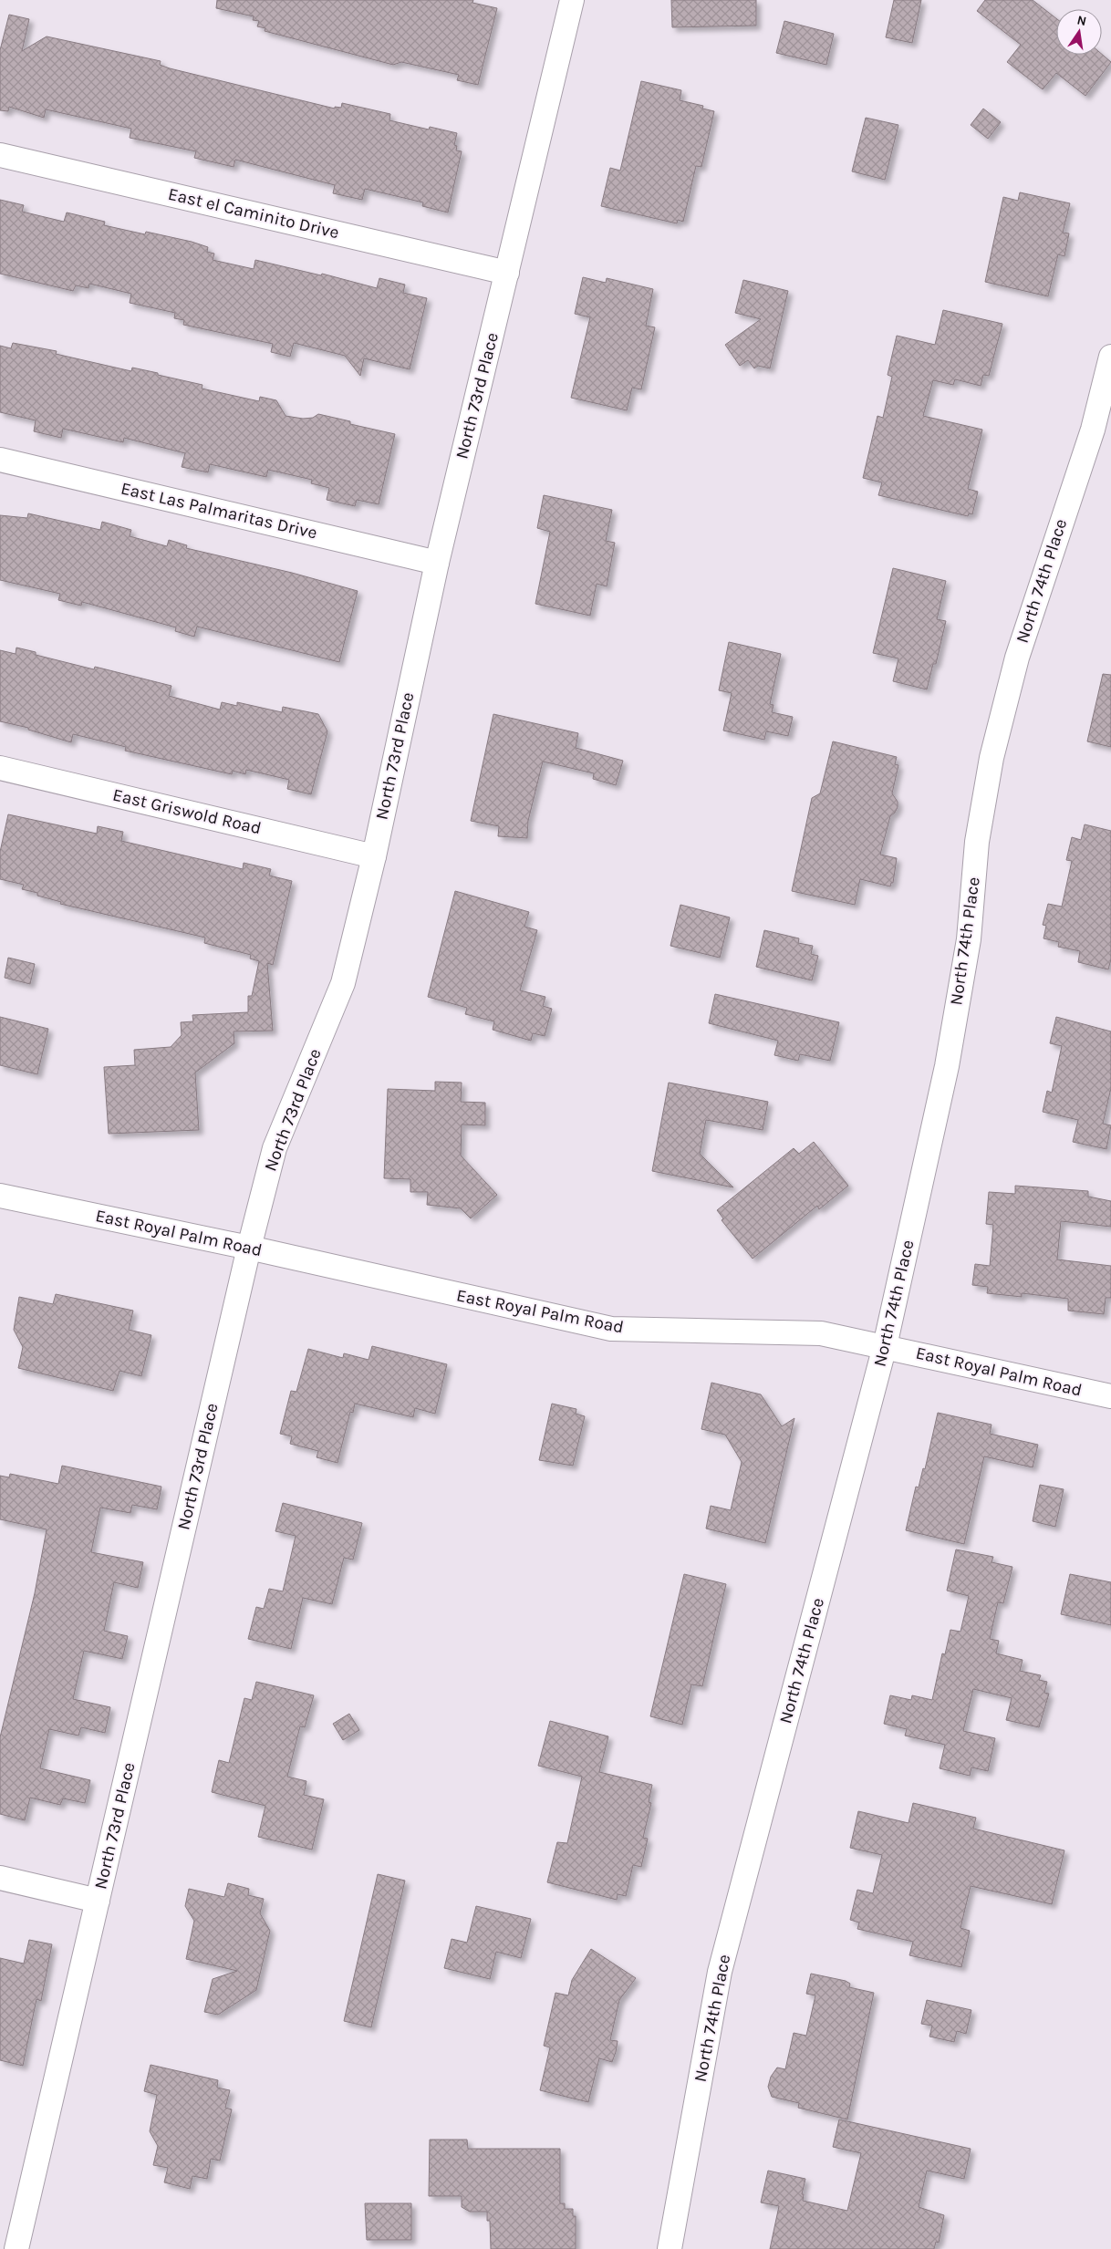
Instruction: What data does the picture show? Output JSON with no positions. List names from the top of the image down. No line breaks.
{"streets":{"street":["East el Caminito Drive","North 73rd Place","East Las Palmaritas Drive","North 74th Place","East Griswold Road","East Royal Palm Road"]},"crossings":[["East el Caminito Drive","North 73rd Place"],["North 73rd Place","East Las Palmaritas Drive"],["North 73rd Place","East Griswold Road"],["North 73rd Place","East Royal Palm Road"],["North 74th Place","East Royal Palm Road"]],"north":"top"}
